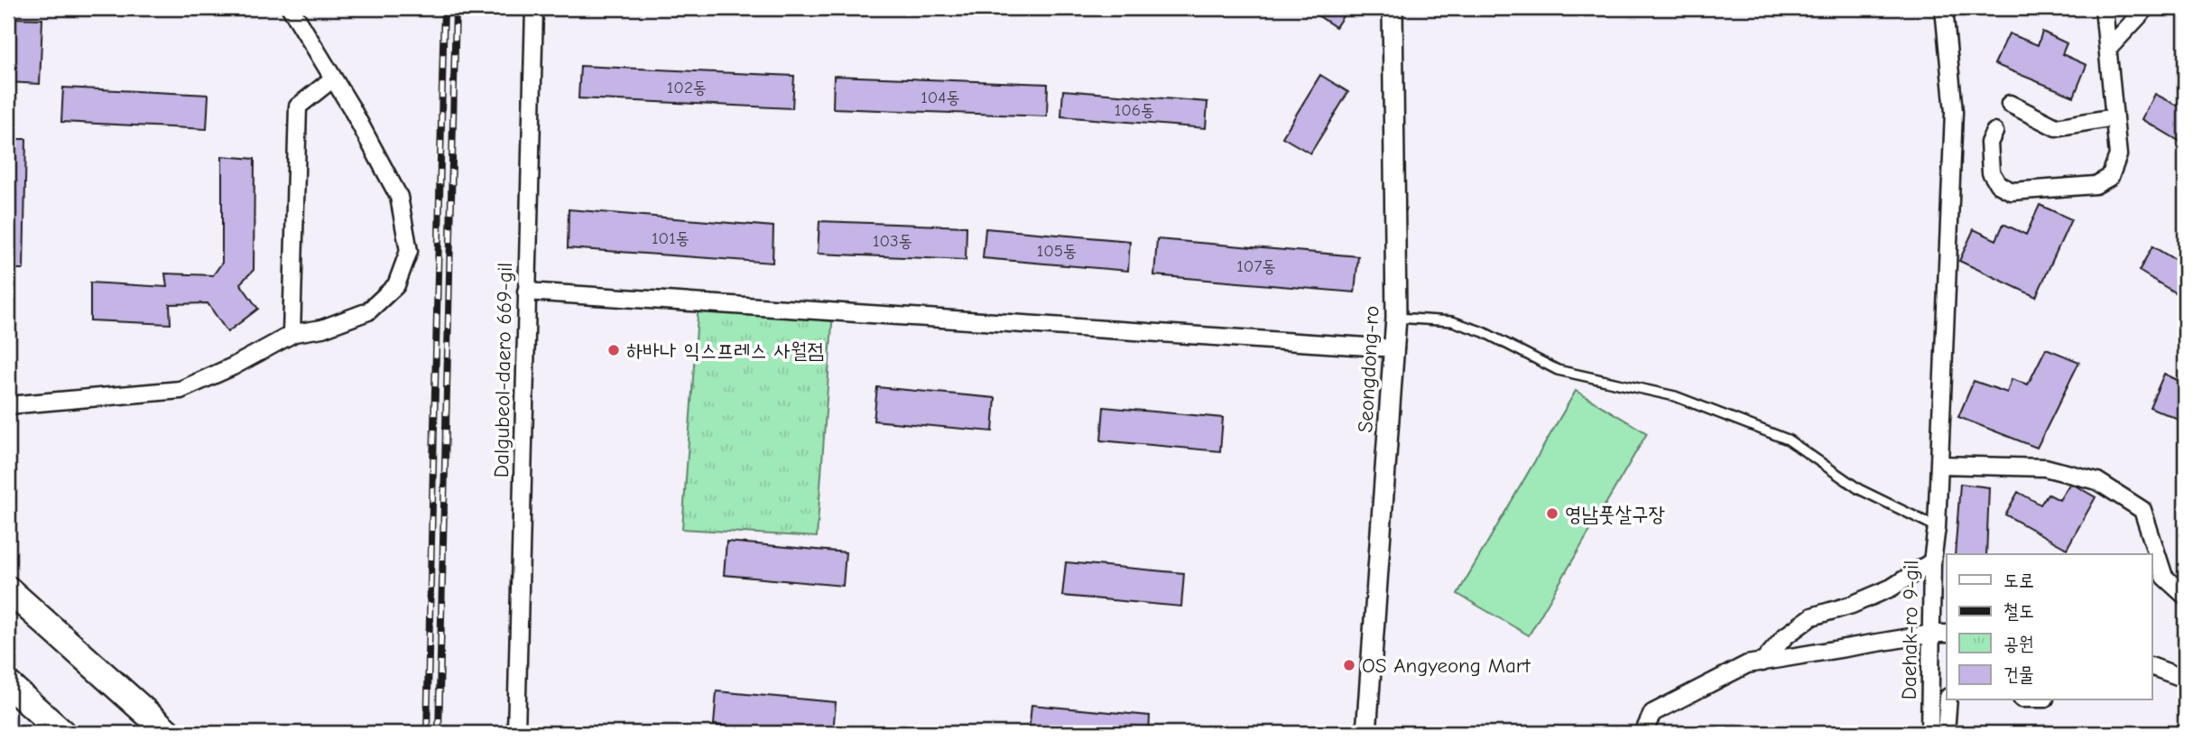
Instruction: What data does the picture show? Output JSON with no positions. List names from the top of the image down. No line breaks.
{"streets":{"street":["Seongdong-ro","Dalgubeol-daero 669-gil","Daehak-ro 9-gil"]},"places":["하바나 익스프레스 사월점","영남풋살구장","OS Angyeong Mart"],"house_numbers":["102동","104동","106동","101동","103동","105동","107동"],"legend":["도로","철도","공원","건물"]}
